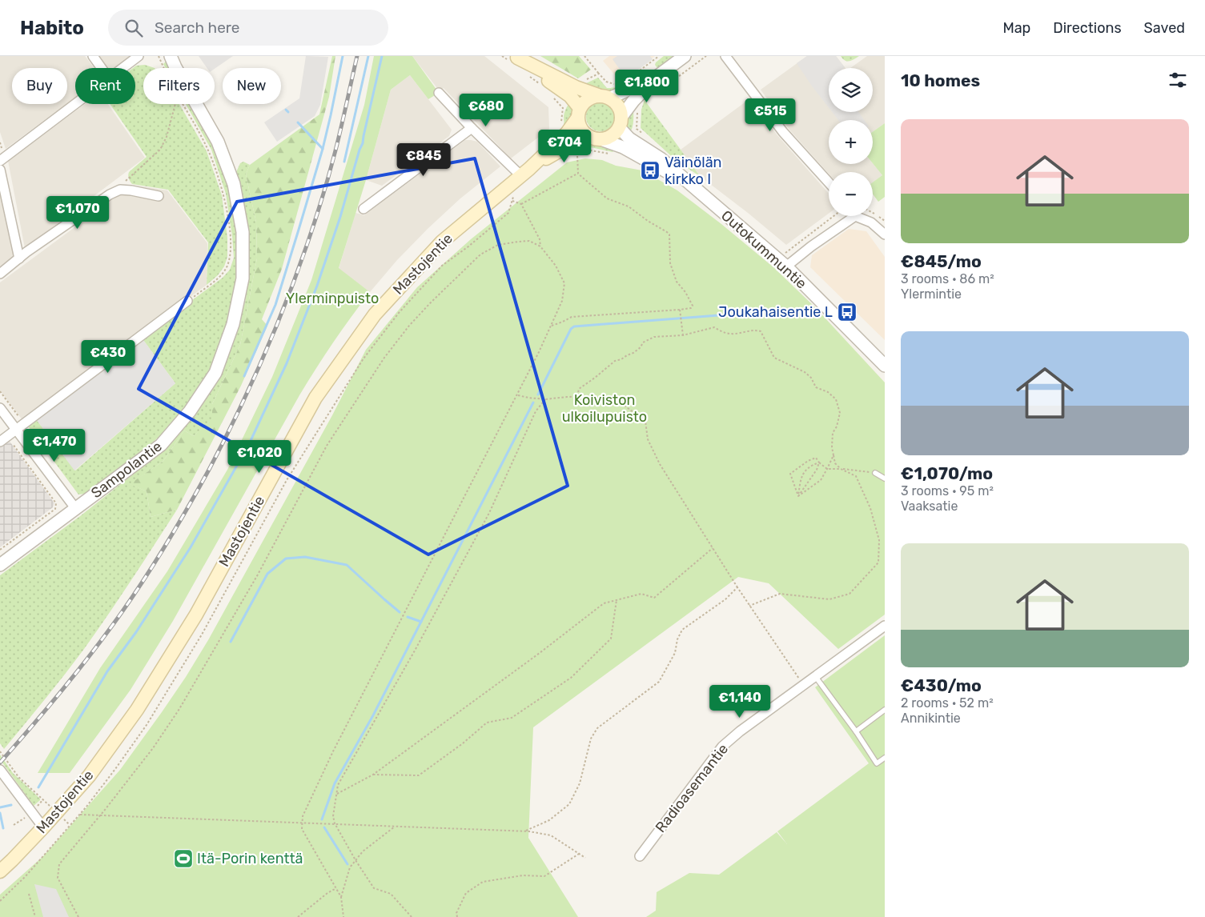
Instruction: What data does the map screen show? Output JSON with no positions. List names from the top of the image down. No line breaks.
{"streets":{"main road":["Mastojentie"],"street":["Outokummuntie","Sampolantie","Radioasemantie"]},"crossings":[["Outokummuntie","Mastojentie"]],"parks":["Ylerminpuisto","Koiviston ulkoilupuisto"],"places":{"bus stop":["Väinölän kirkko I","Joukahaisentie L"],"sports":["Itä-Porin kenttä"]},"page":{"header":"Habito","search":"Search here","nav":["Map","Directions","Saved"],"heading":"10 homes","map_buttons":["+","−"],"chip":["Buy","Rent","Filters","New"],"price":["€1,800","€680","€515","€704","€845","€1,070","€430","€1,470","€1,020","€1,140"],"list":[{"name":"€845/mo","note":"3 rooms · 86 m² · Ylermintie"},{"name":"€1,070/mo","note":"3 rooms · 95 m² · Vaaksatie"},{"name":"€430/mo","note":"2 rooms · 52 m² · Annikintie"}]}}
